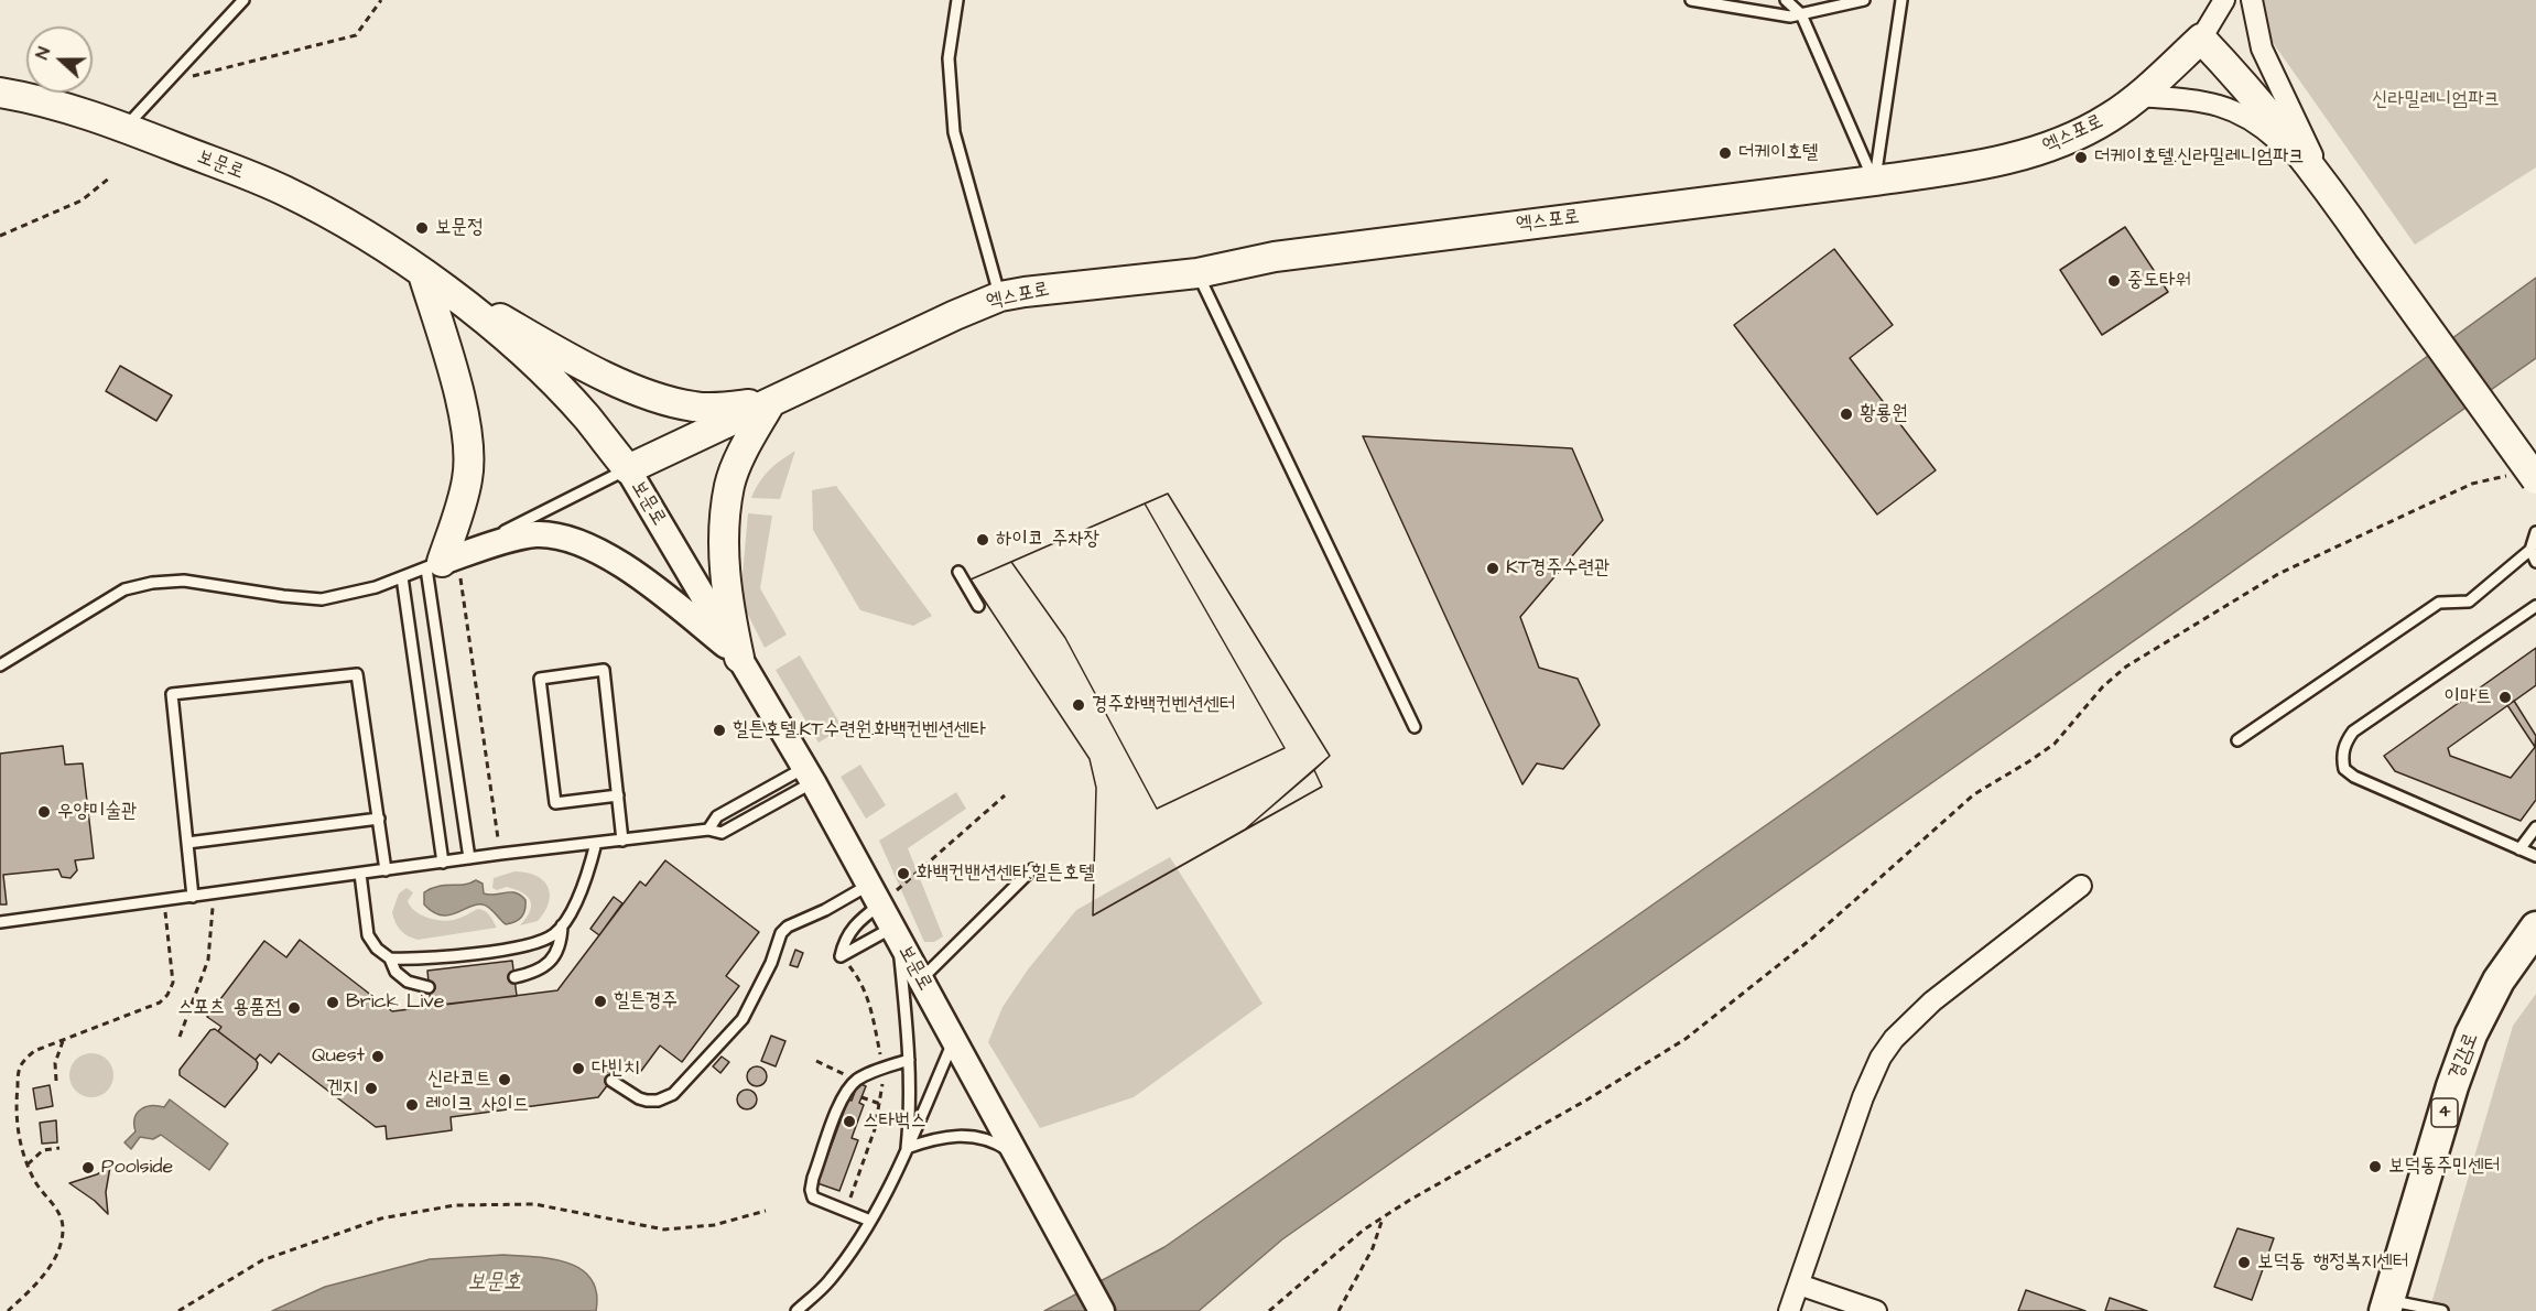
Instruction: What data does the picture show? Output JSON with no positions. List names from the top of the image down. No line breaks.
{"streets":{"main road":["엑스포로","보문로","경감로","4"]},"crossings":[["엑스포로","보문로"]],"water":["보문호"],"parks":["신라밀레니엄파크"],"places":["더케이호텔","더케이호텔.신라밀레니엄파크","보문정","중도타워","황룡원","하이코 주차장","KT경주수련관","이마트","경주화백컨벤션센터","힐튼호텔.KT수련원.화백컨벤션센타","우양미술관","화백컨밴션센타.힐튼호텔","힐튼경주","Brick Live","스포츠 용품점","Quest","다빈치","신라코트","겐지","레이크 사이드","스타벅스","보덕동주민센터","Poolside","보덕동 행정복지센터"],"north":"left"}
